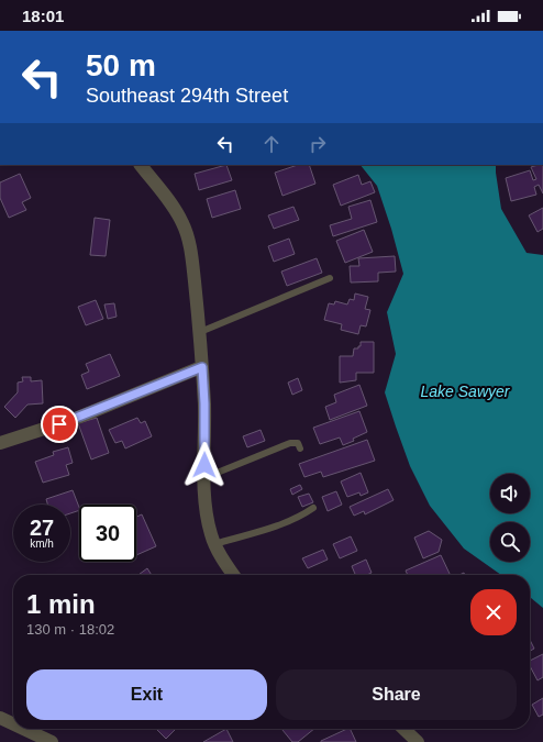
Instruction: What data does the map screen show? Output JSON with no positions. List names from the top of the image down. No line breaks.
{"water":["Lake Sawyer"],"page":{"status":"18:01","turn":["50 m","Southeast 294th Street"],"speed":"27 km/h","limit":"30","heading":["1 min","130 m · 18:02"],"buttons":["Exit","Share"]}}
